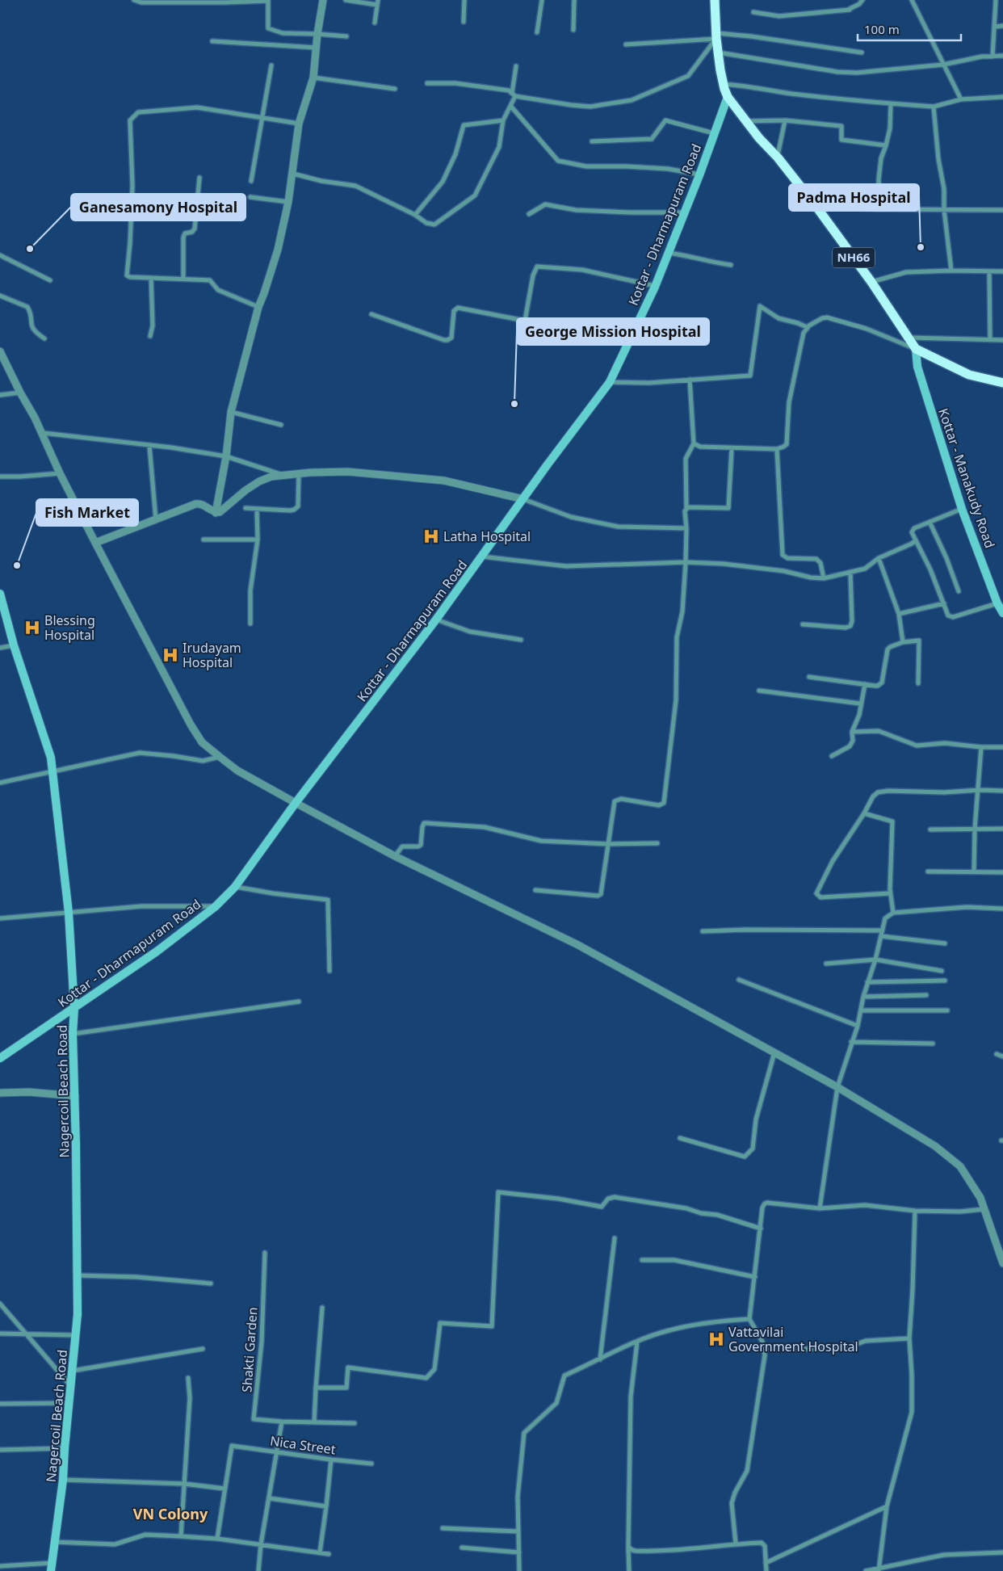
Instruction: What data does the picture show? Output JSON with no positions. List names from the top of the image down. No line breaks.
{"streets":{"highway":["NH66"],"main road":["Kottar - Dharmapuram Road","Kottar - Manakudy Road","Nagercoil Beach Road"],"street":["Shakti Garden","Nica Street"]},"crossings":[["Kottar - Dharmapuram Road","NH66"],["Kottar - Dharmapuram Road","Nagercoil Beach Road"],["NH66","Kottar - Manakudy Road"]],"districts":["VN Colony"],"places":{"other":["Padma Hospital","Ganesamony Hospital","George Mission Hospital","Fish Market"],"hospital":["Latha Hospital","Blessing Hospital","Irudayam Hospital","Vattavilai Government Hospital"]},"scale_bar":"100 m"}
